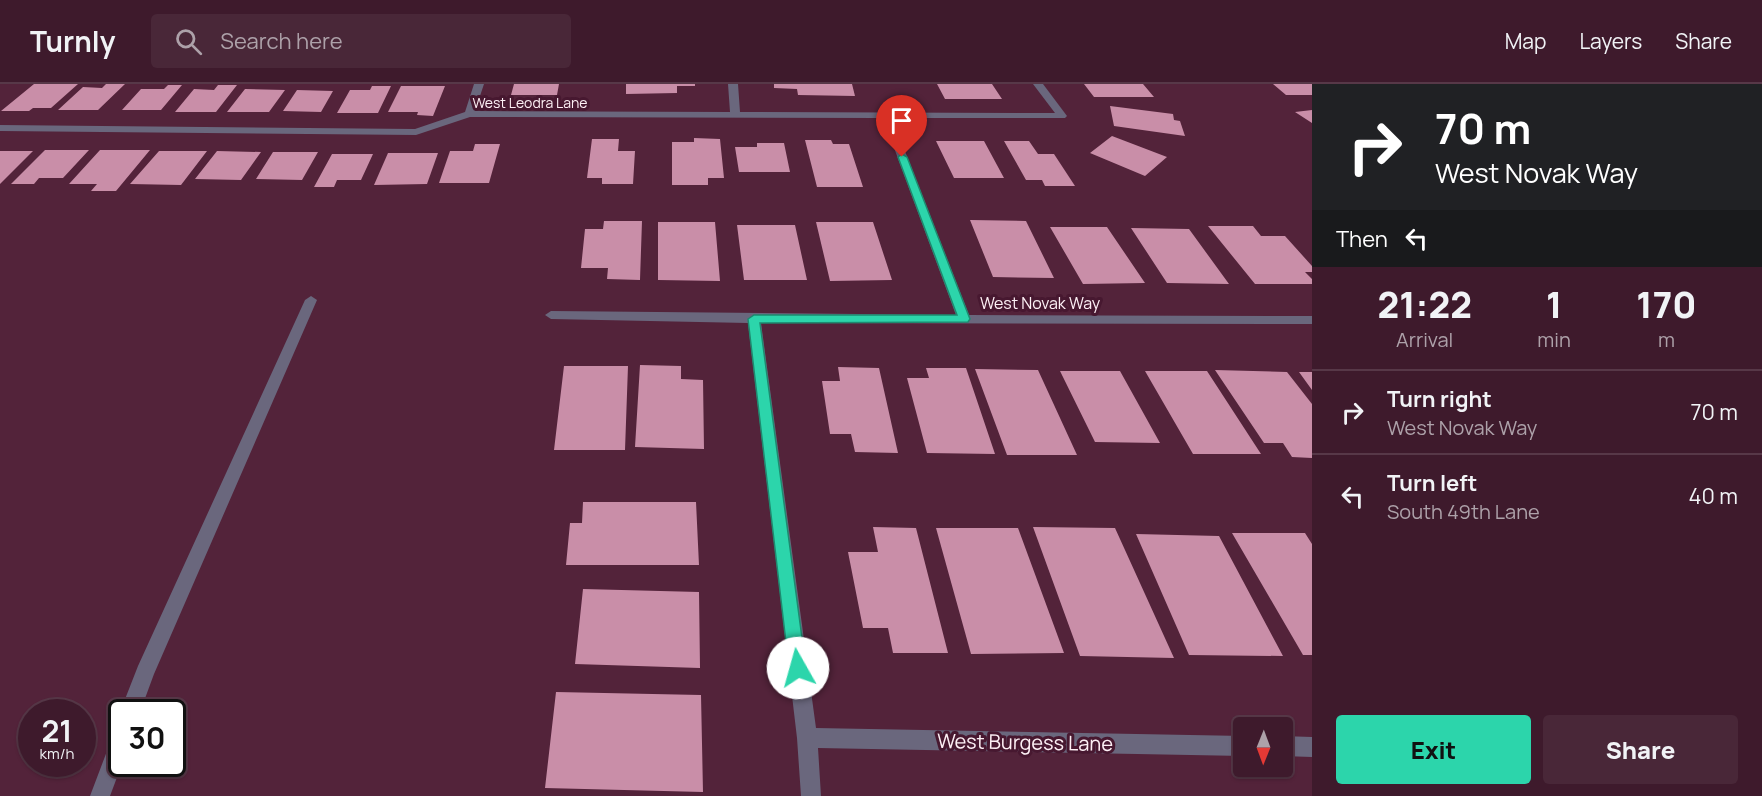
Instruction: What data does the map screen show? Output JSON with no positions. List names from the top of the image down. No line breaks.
{"streets":{"street":["West Leodra Lane","West Novak Way","West Burgess Lane"]},"north":"bottom","page":{"header":"Turnly","search":"Search here","nav":["Map","Layers","Share"],"turn":["70 m","West Novak Way"],"then":"Then","eta":["21:22","Arrival","1","min","170","m"],"list":[{"name":"Turn right","note":"West Novak Way","value":"70 m"},{"name":"Turn left","note":"South 49th Lane","value":"40 m"}],"speed":"21 km/h","limit":"30","buttons":["Exit","Share"]}}
